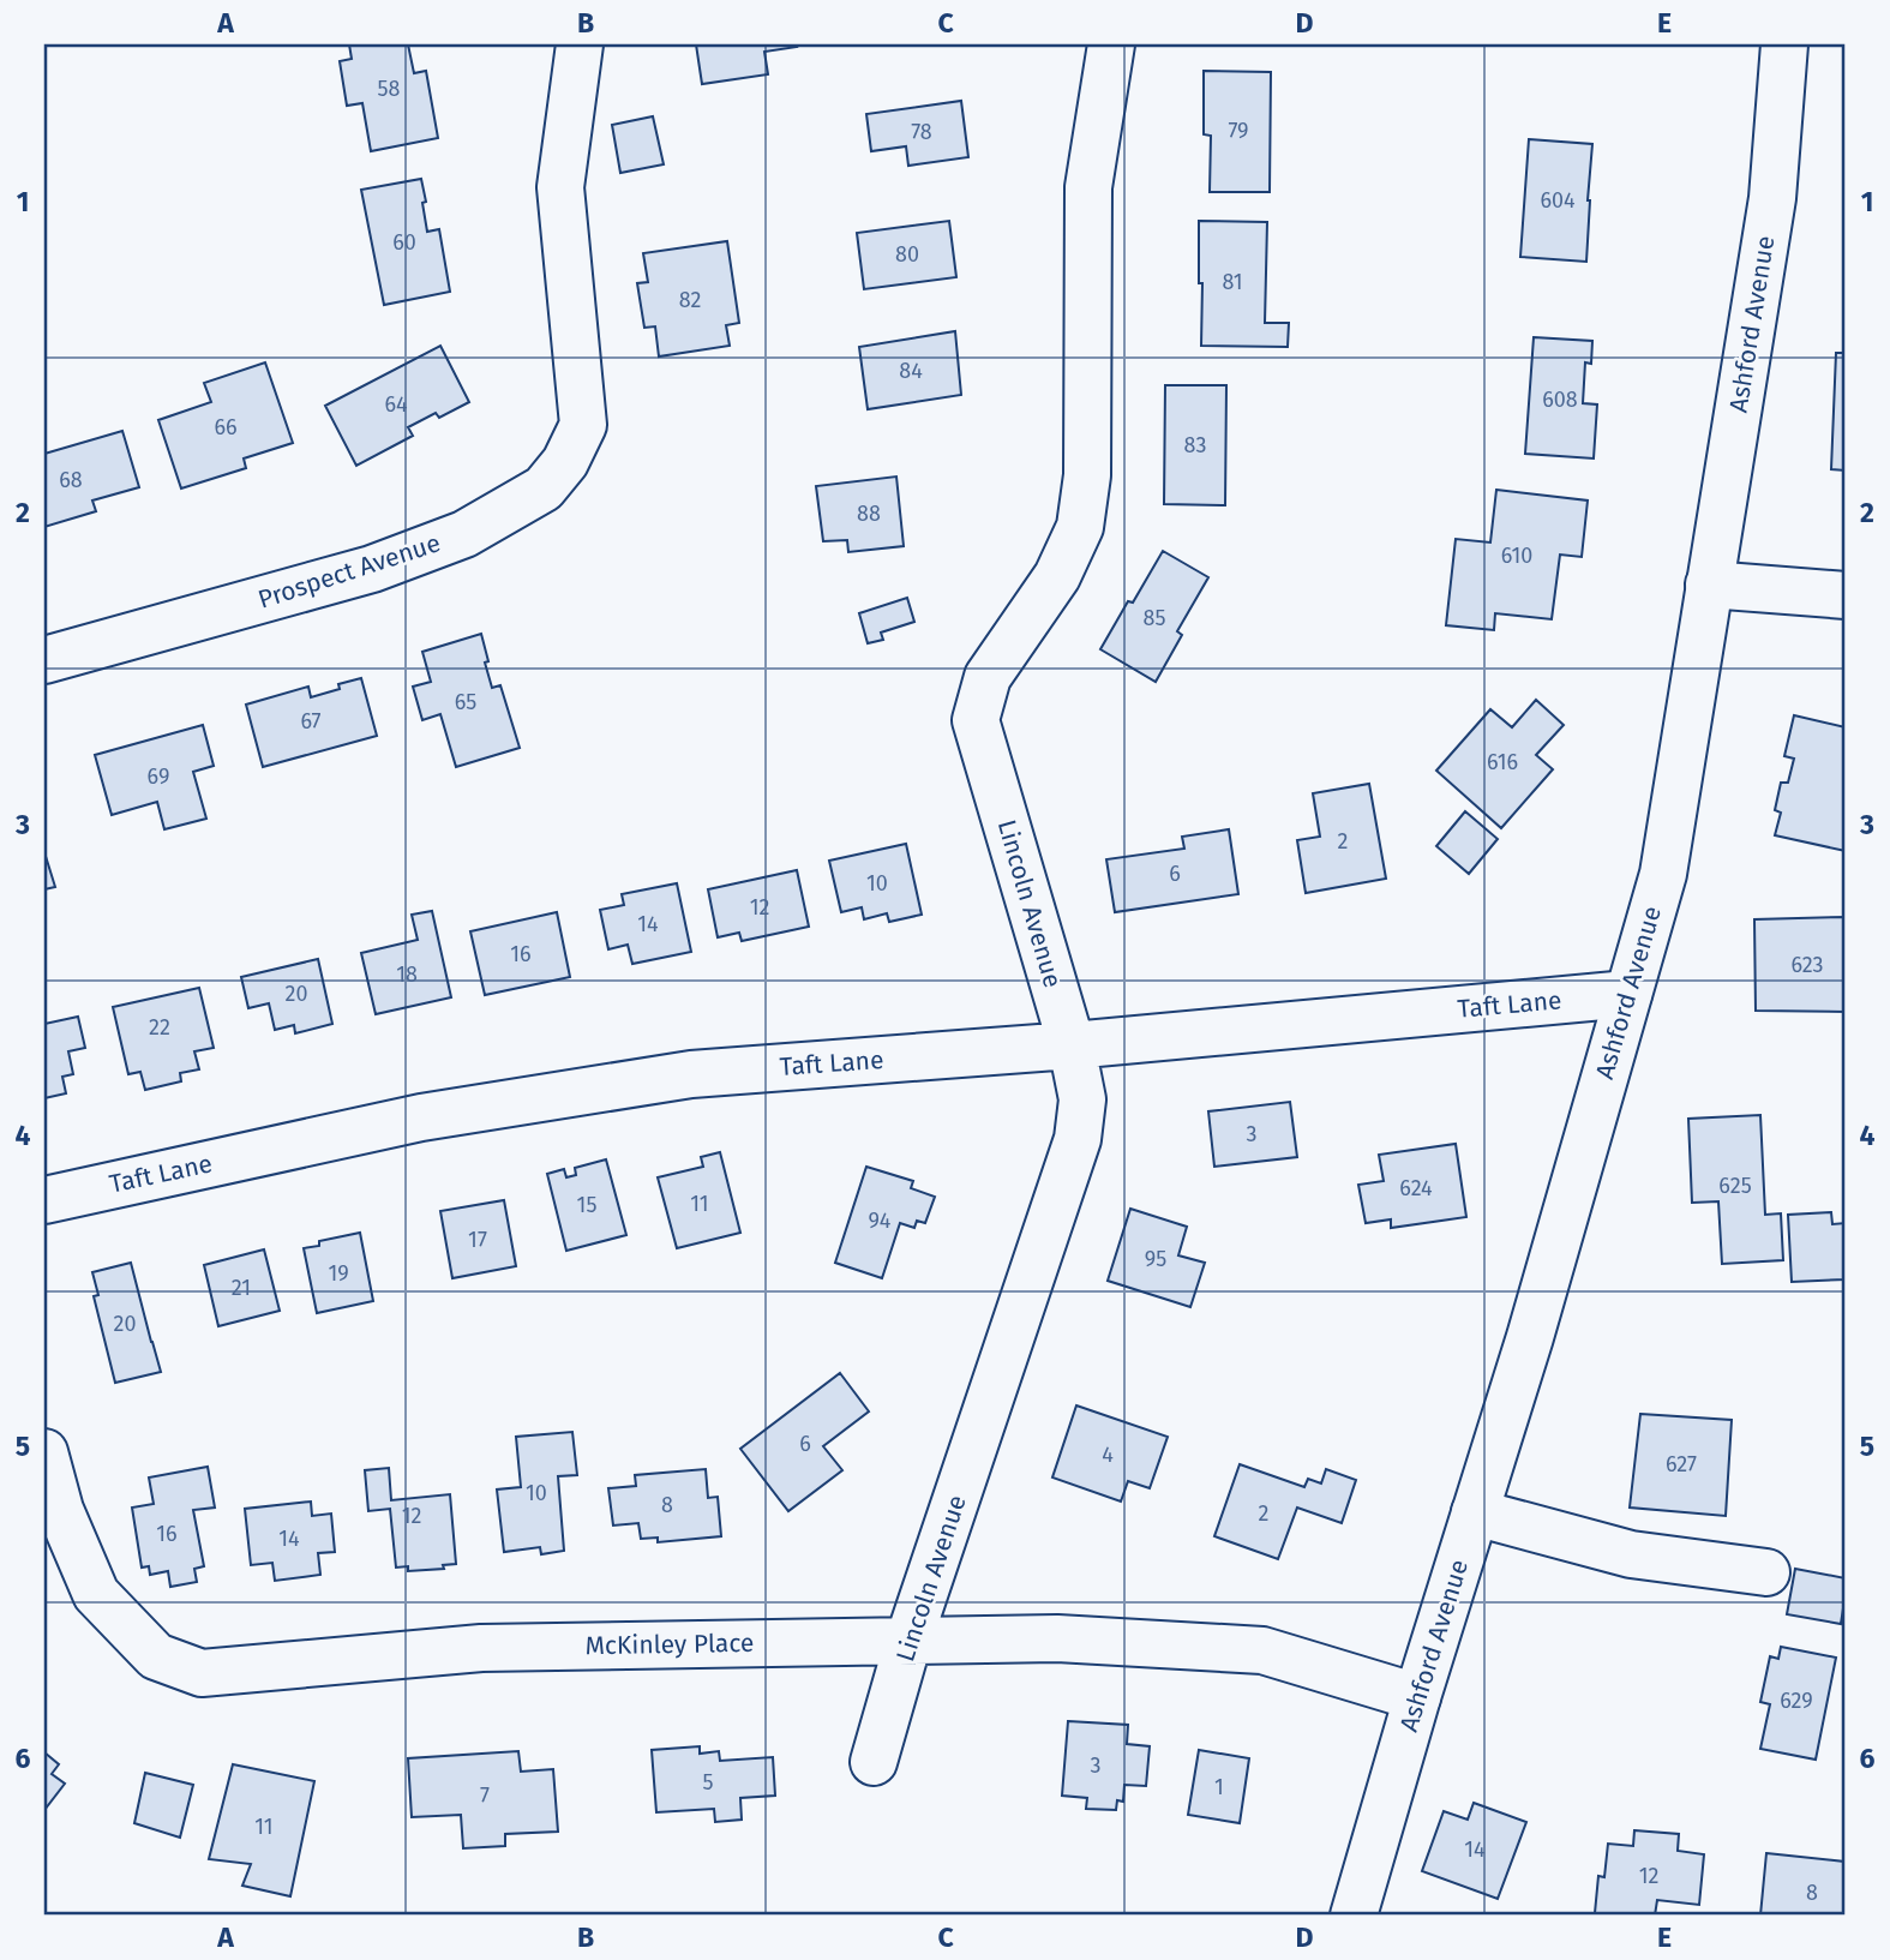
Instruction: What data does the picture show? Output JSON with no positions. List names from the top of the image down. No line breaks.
{"streets":{"street":["Ashford Avenue","Prospect Avenue","Lincoln Avenue","Taft Lane","McKinley Place"]},"crossings":[["Ashford Avenue","Taft Lane"],["Ashford Avenue","McKinley Place"],["Lincoln Avenue","Taft Lane"],["Lincoln Avenue","McKinley Place"]],"house_numbers":["58","79","78","604","60","80","81","82","84","608","64","66","83","68","88","610","85","65","67","616","69","2","6","10","12","14","16","623","18","20","22","3","625","624","11","15","94","17","95","19","21","20","6","4","627","10","8","2","12","16","14","629","3","5","1","7","11","14","12","8"],"grid":{"columns":["A","B","C","D","E"],"rows":["1","2","3","4","5","6"]}}
